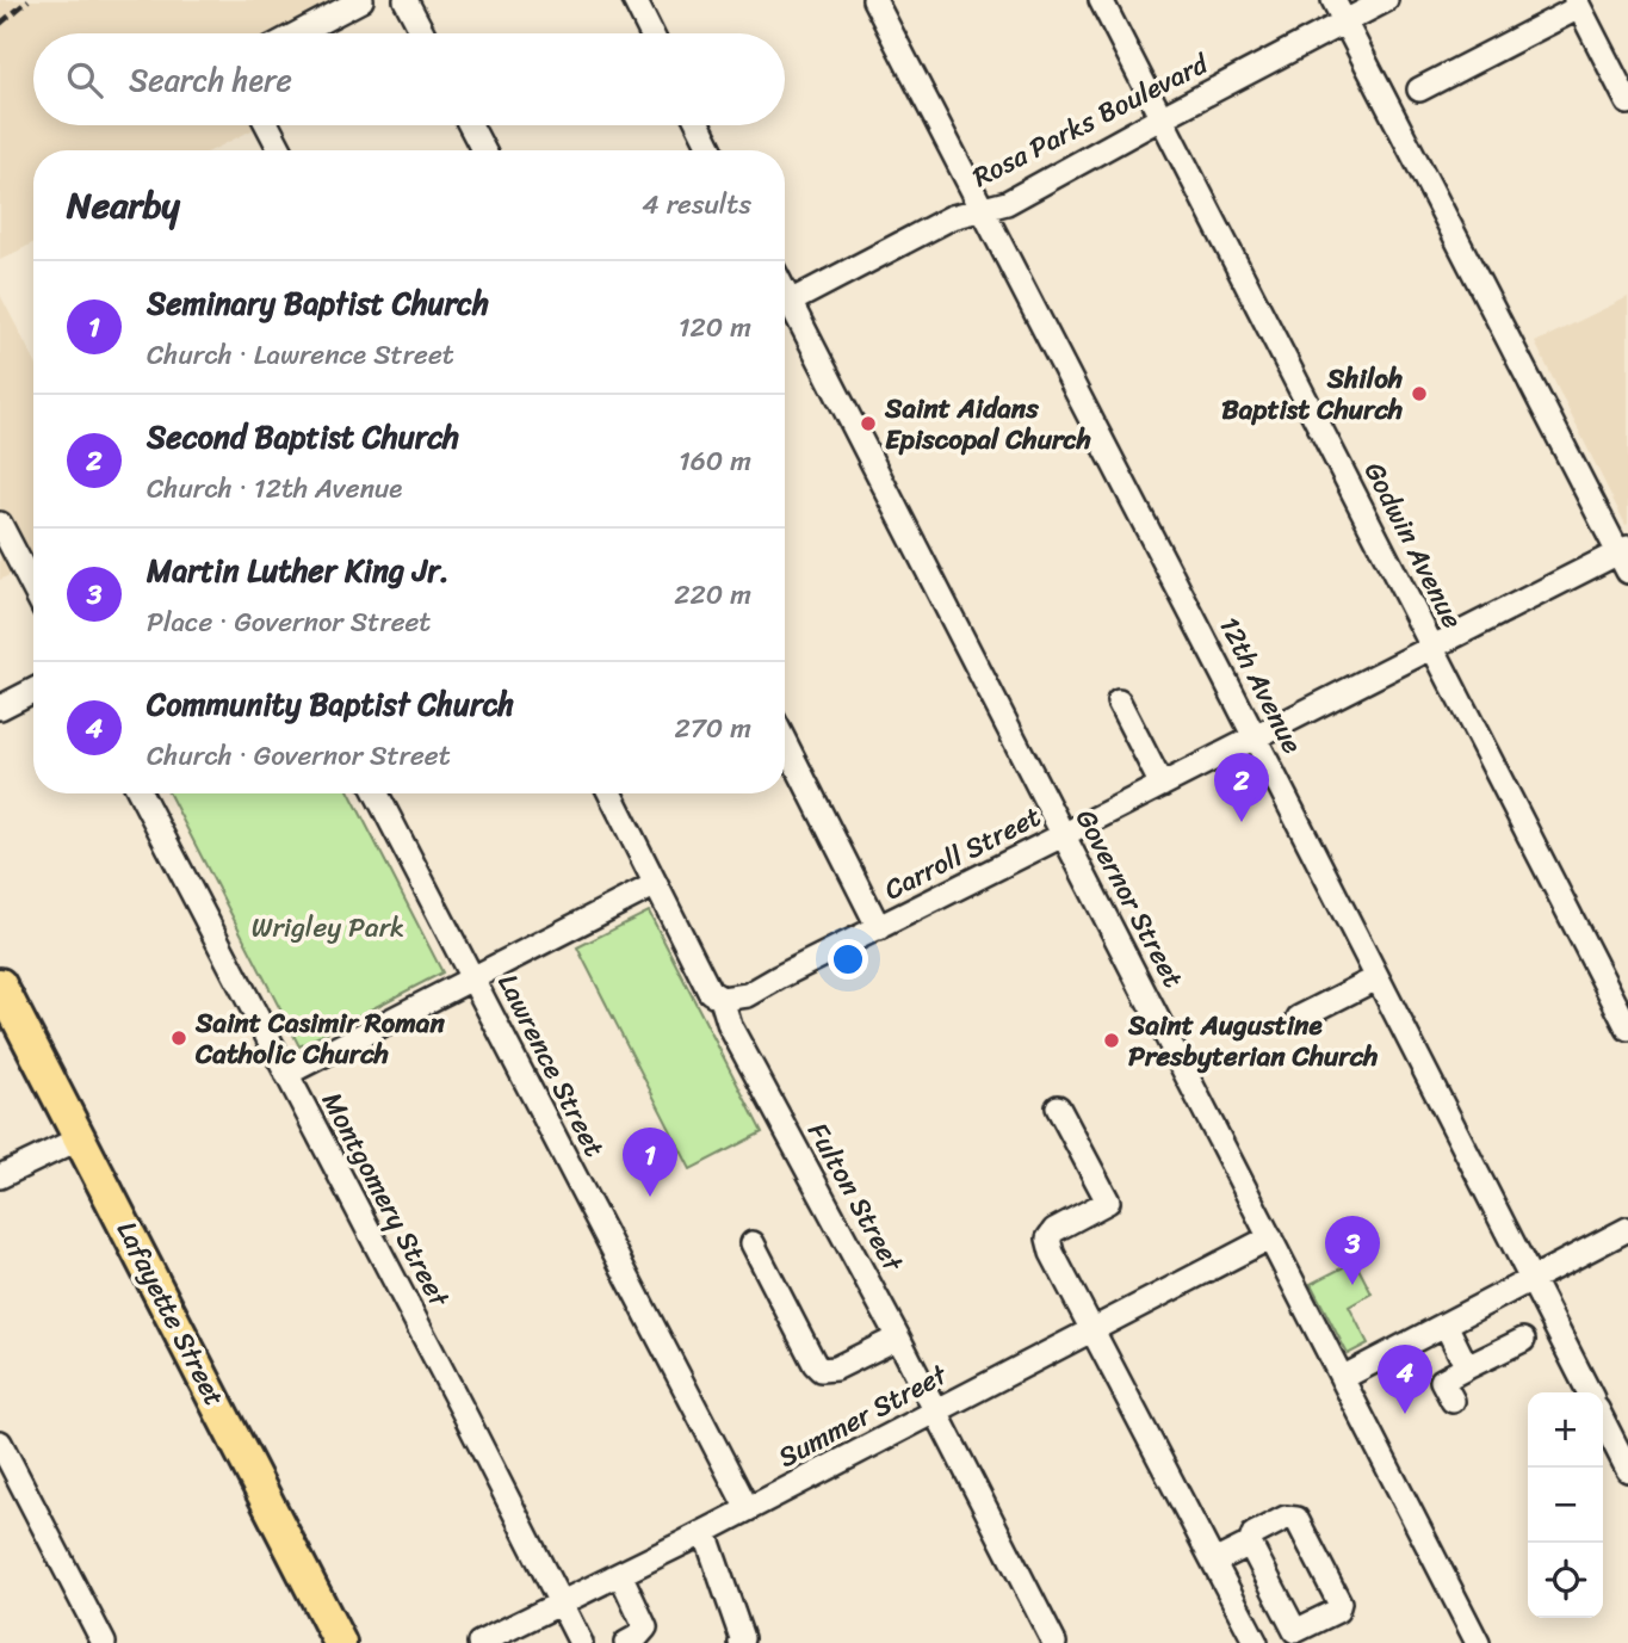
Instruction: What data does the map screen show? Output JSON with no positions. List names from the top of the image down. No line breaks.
{"streets":{"main road":["Lafayette Street"],"street":["Rosa Parks Boulevard","Godwin Avenue","12th Avenue","Carroll Street","Governor Street","Lawrence Street","Fulton Street","Montgomery Street","Summer Street"]},"crossings":[["Rosa Parks Boulevard","Godwin Avenue"],["Rosa Parks Boulevard","12th Avenue"],["Godwin Avenue","Carroll Street"],["12th Avenue","Carroll Street"],["Carroll Street","Governor Street"],["Carroll Street","Fulton Street"],["Governor Street","Summer Street"],["Lawrence Street","Summer Street"],["Fulton Street","Summer Street"],["Montgomery Street","Summer Street"]],"parks":["Wrigley Park"],"places":["Shiloh Baptist Church","Saint Aidans Episcopal Church","Saint Casimir Roman Catholic Church","Saint Augustine Presbyterian Church"],"page":{"search":"Search here","heading":["Nearby","4 results"],"list":[{"mark":"1","name":"Seminary Baptist Church","note":"Church · Lawrence Street","value":"120 m"},{"mark":"2","name":"Second Baptist Church","note":"Church · 12th Avenue","value":"160 m"},{"mark":"3","name":"Martin Luther King Jr.","note":"Place · Governor Street","value":"220 m"},{"mark":"4","name":"Community Baptist Church","note":"Church · Governor Street","value":"270 m"}],"pins":["2","1","3","4"],"map_buttons":["+","−"]}}
